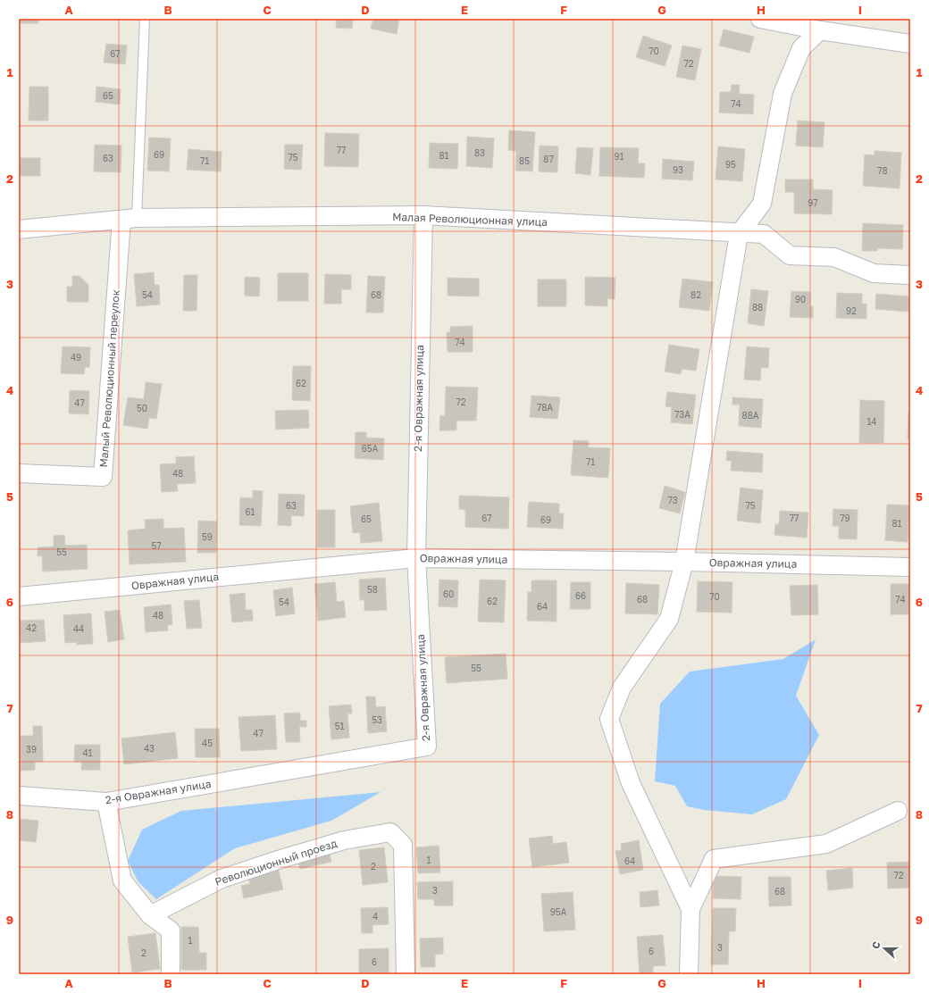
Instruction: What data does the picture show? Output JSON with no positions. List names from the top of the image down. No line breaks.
{"streets":{"street":["Малая Революционная улица","Малый Революционный переулок","2-я Овражная улица","Овражная улица","Революционный проезд"]},"crossings":[["Малая Революционная улица","Малый Революционный переулок"],["Малая Революционная улица","2-я Овражная улица"],["2-я Овражная улица","Овражная улица"]],"house_numbers":["70","67","72","65","74","77","83","69","81","91","75","63","87","71","85","95","93","78","97","54","68","82","90","88","92","74","49","62","72","47","78А","50","73А","88А","14","65А","71","48","73","63","75","61","67","77","79","65","69","81","59","57","55","58","60","66","70","68","74","62","54","64","48","42","44","55","53","51","47","45","43","39","41","1","64","2","72","3","68","95А","4","1","3","6","2","6"],"north":"left","grid":{"columns":["A","B","C","D","E","F","G","H","I"],"rows":["1","2","3","4","5","6","7","8","9"]}}
